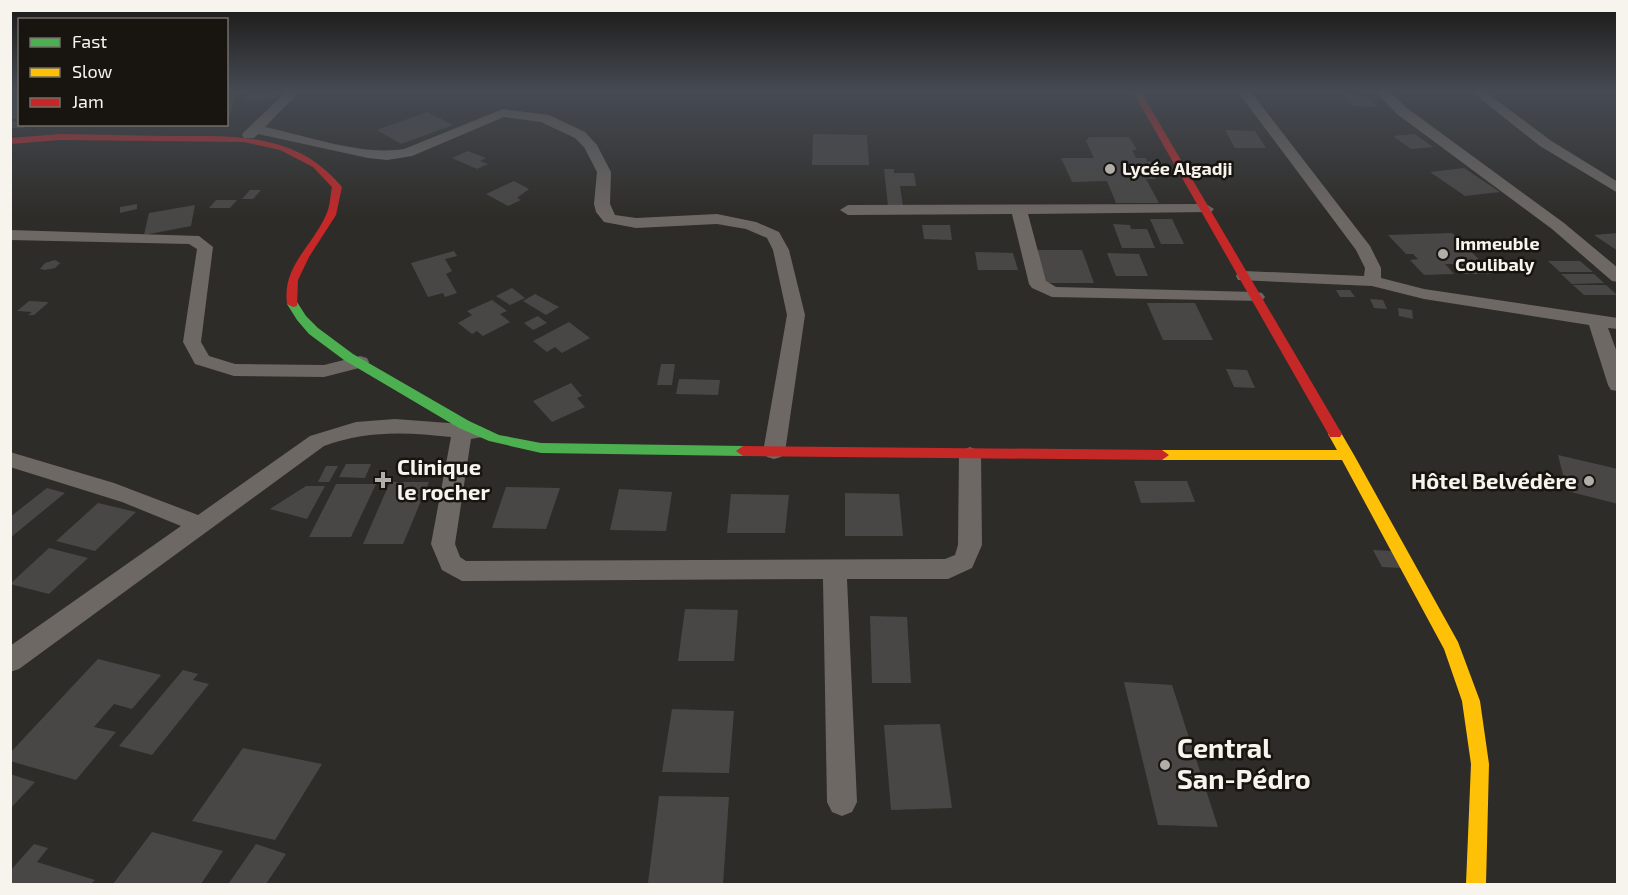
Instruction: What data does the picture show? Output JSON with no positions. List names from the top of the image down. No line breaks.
{"places":{"other":["Lycée Algadji","Immeuble Coulibaly","Hôtel Belvédère","Central San-Pédro"],"health":["Clinique le rocher"]},"legend":["Fast","Slow","Jam"]}
